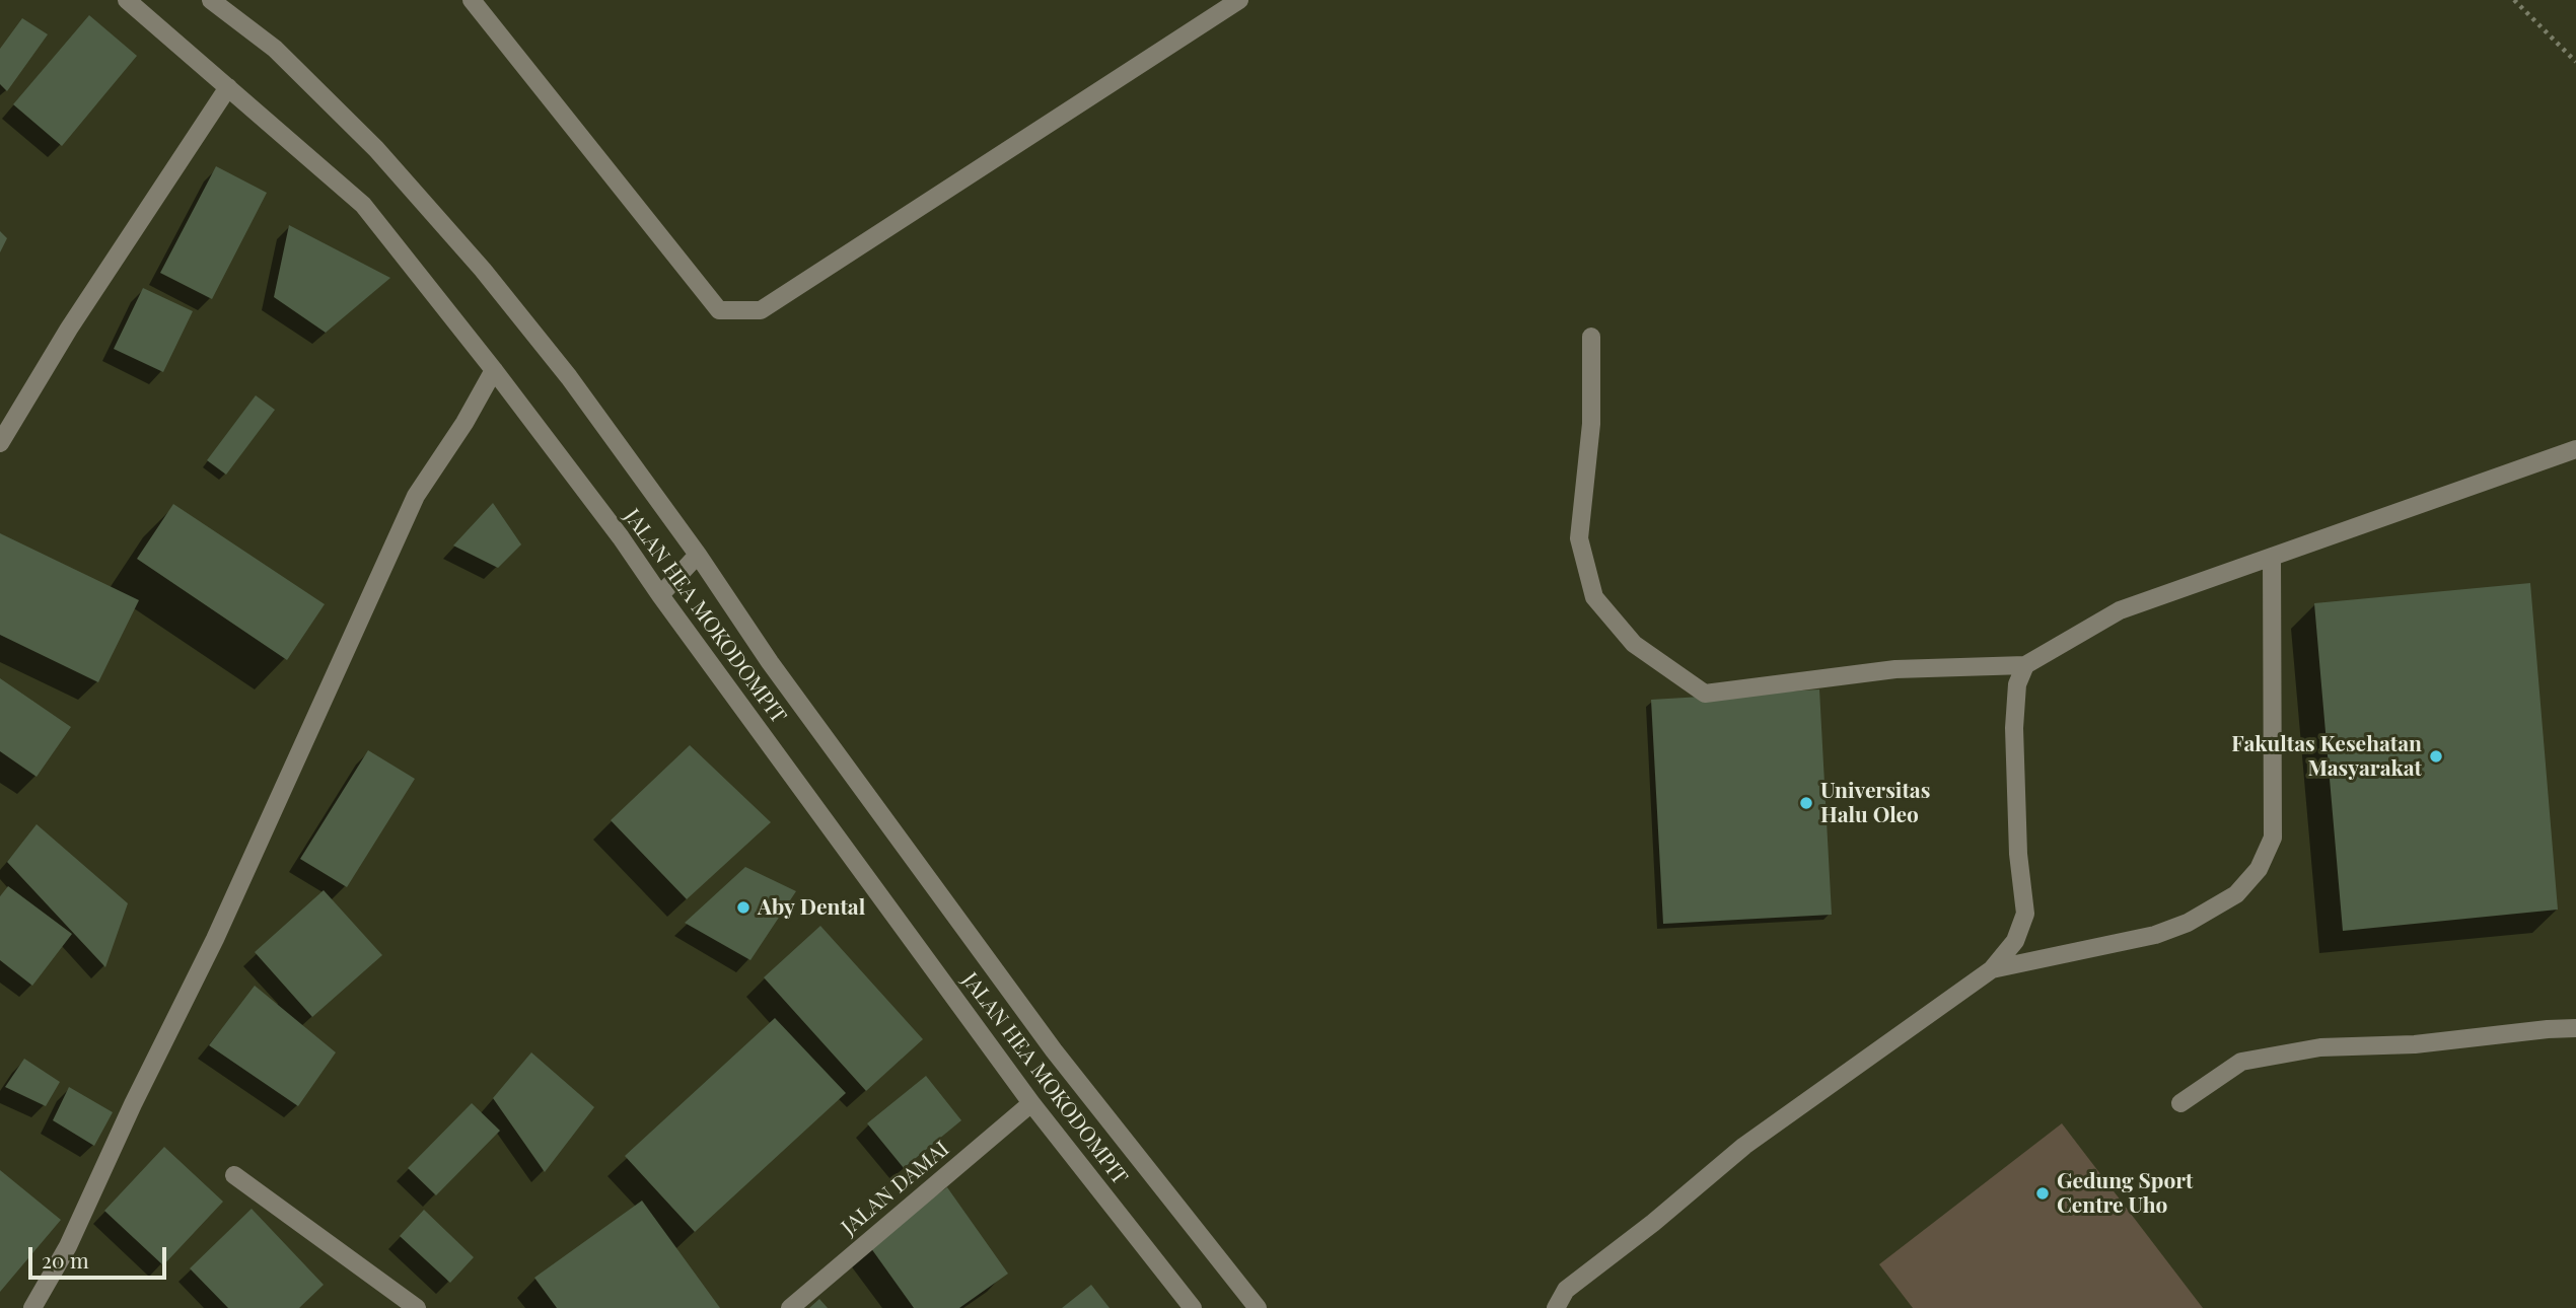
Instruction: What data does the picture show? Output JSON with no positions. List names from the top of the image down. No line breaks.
{"streets":{"street":["JALAN HEA MOKODOMPIT","JALAN DAMAI"]},"crossings":[["JALAN HEA MOKODOMPIT","JALAN DAMAI"]],"places":["Fakultas Kesehatan Masyarakat","Universitas Halu Oleo","Aby Dental","Gedung Sport Centre Uho"],"scale_bar":"20 m"}
